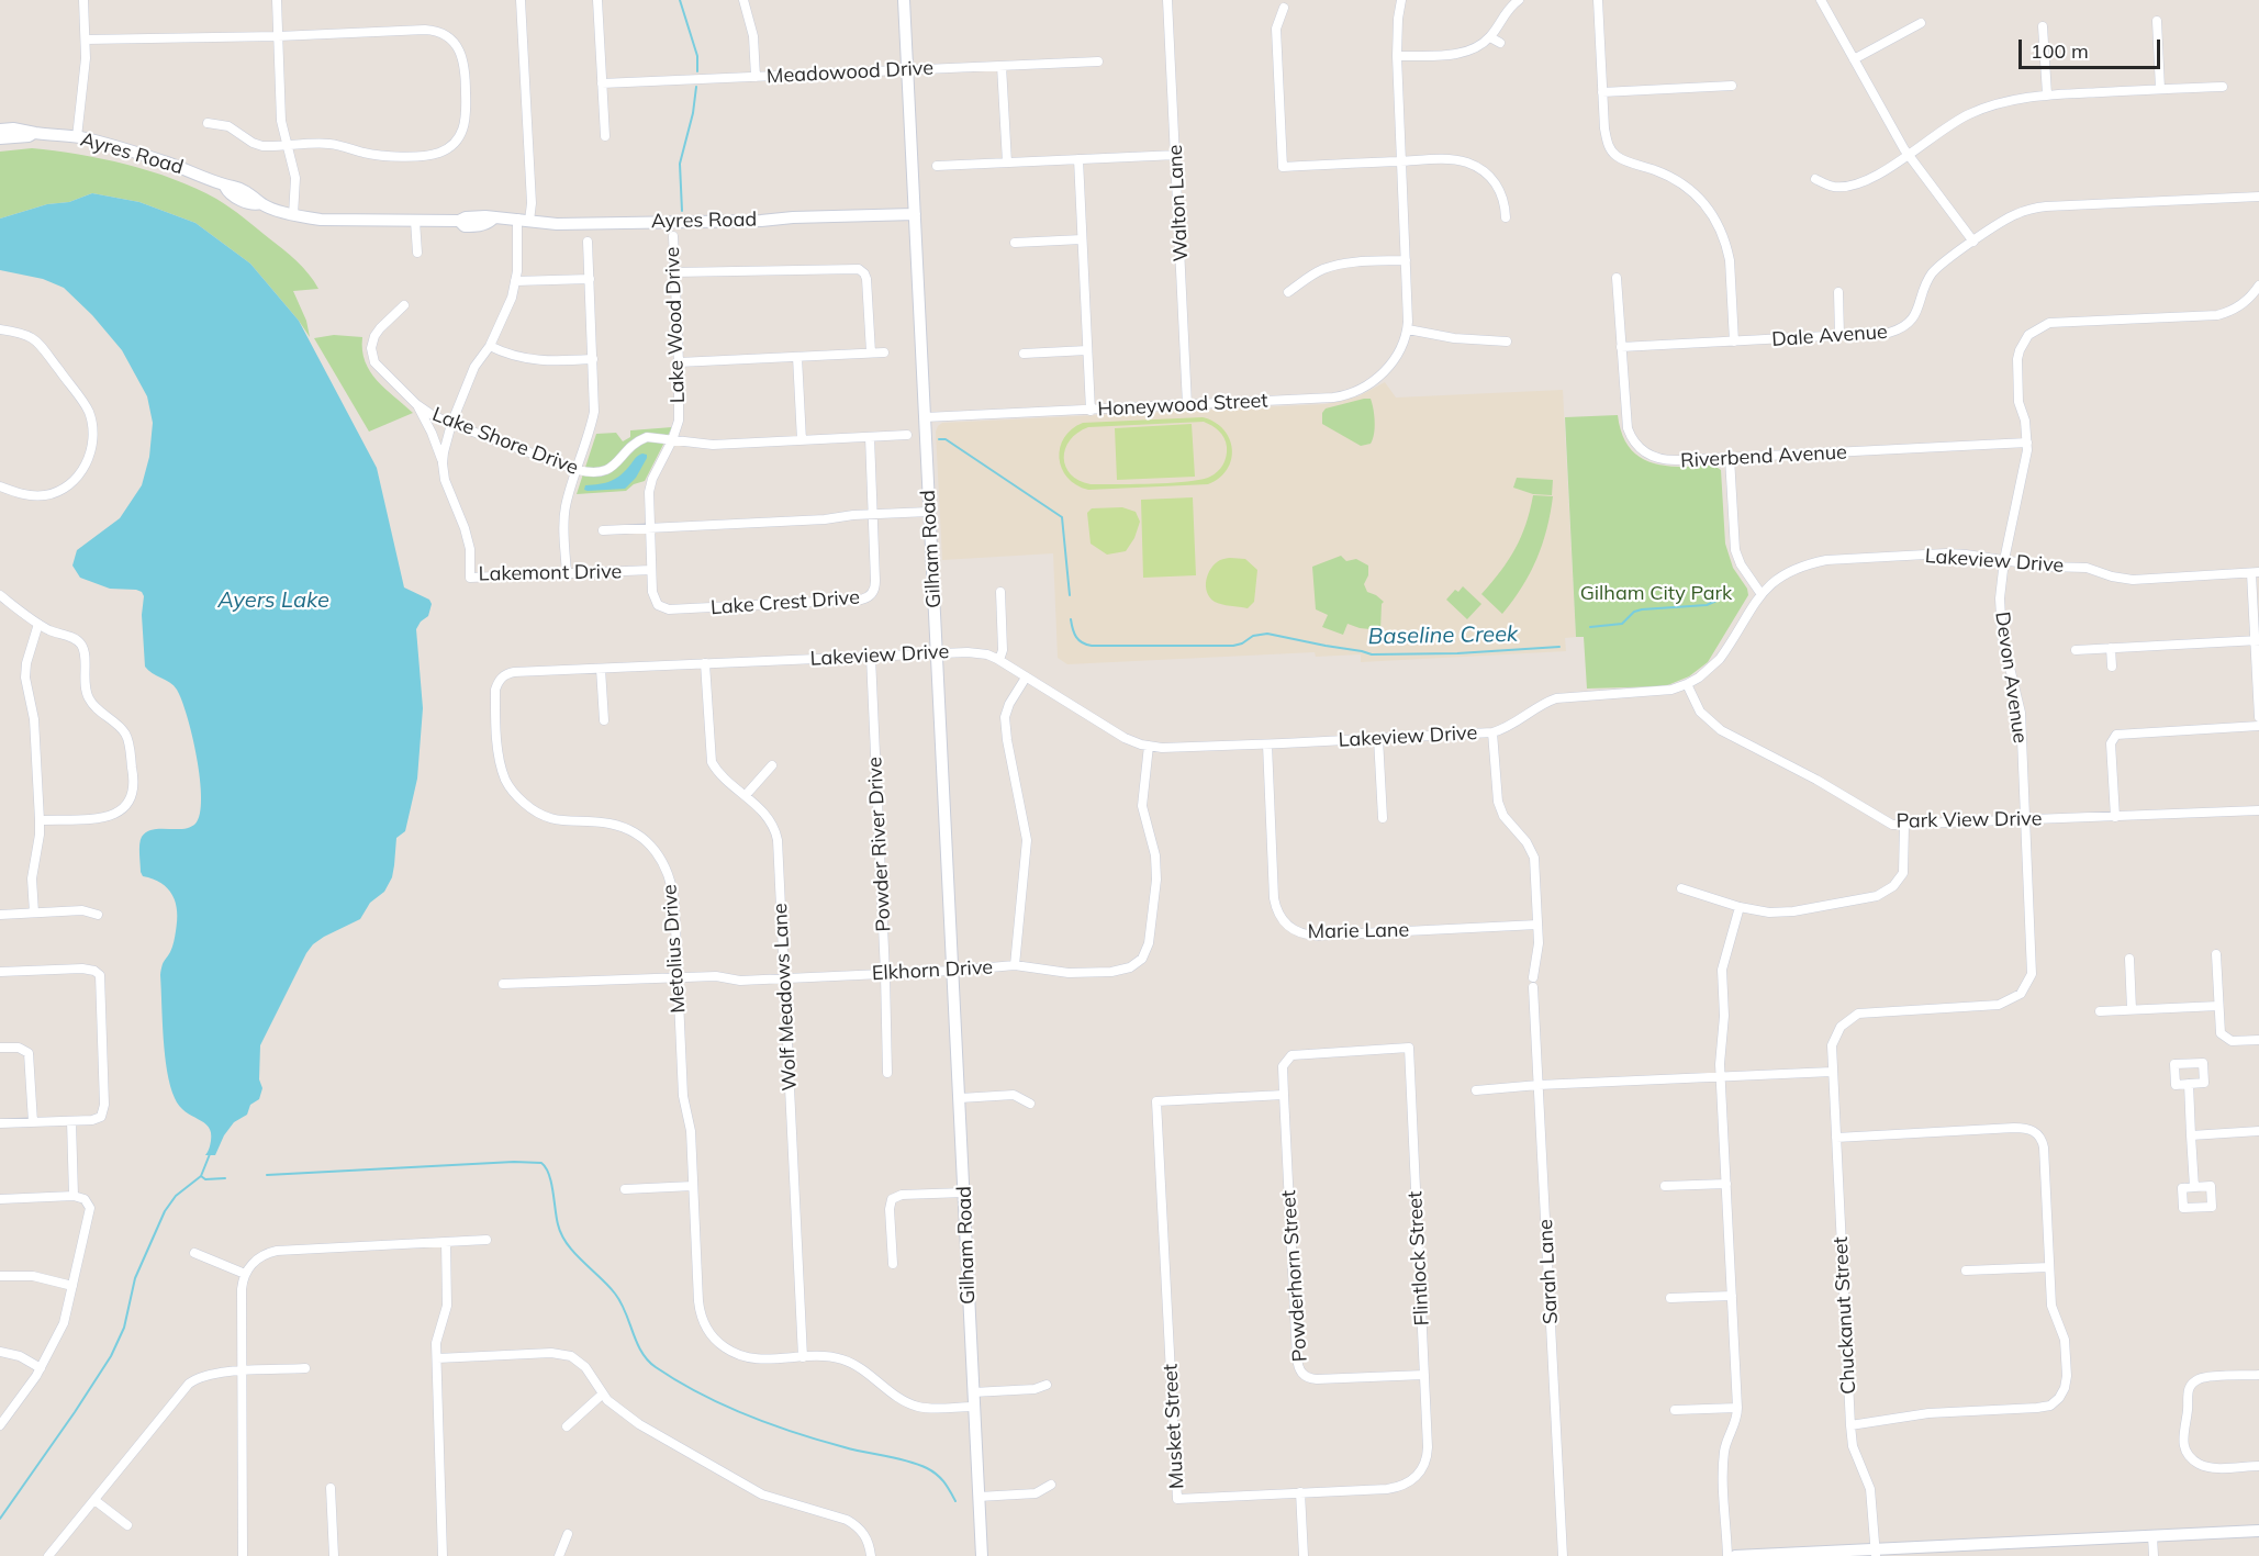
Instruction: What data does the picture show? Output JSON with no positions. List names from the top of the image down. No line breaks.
{"streets":{"street":["Meadowood Drive","Ayres Road","Walton Lane","Lake Wood Drive","Dale Avenue","Honeywood Street","Lake Shore Drive","Riverbend Avenue","Gilham Road","Lakeview Drive","Lakemont Drive","Lake Crest Drive","Devon Avenue","Park View Drive","Powder River Drive","Marie Lane","Metolius Drive","Elkhorn Drive","Wolf Meadows Lane","Flintlock Street","Sarah Lane","Powderhorn Street","Chuckanut Street","Musket Street"]},"crossings":[["Meadowood Drive","Gilham Road"],["Ayres Road","Gilham Road"],["Ayres Road","Lakemont Drive"],["Walton Lane","Honeywood Street"],["Lake Wood Drive","Lake Shore Drive"],["Lake Wood Drive","Lakemont Drive"],["Lake Wood Drive","Lake Crest Drive"],["Dale Avenue","Riverbend Avenue"],["Honeywood Street","Gilham Road"],["Lake Shore Drive","Lakemont Drive"],["Lake Shore Drive","Lake Crest Drive"],["Riverbend Avenue","Devon Avenue"],["Gilham Road","Lakeview Drive"],["Gilham Road","Metolius Drive"],["Gilham Road","Elkhorn Drive"],["Lakeview Drive","Devon Avenue"],["Lakeview Drive","Park View Drive"],["Lakeview Drive","Powder River Drive"],["Lakeview Drive","Marie Lane"],["Lakeview Drive","Metolius Drive"],["Lakeview Drive","Elkhorn Drive"],["Lakeview Drive","Wolf Meadows Lane"],["Devon Avenue","Park View Drive"],["Devon Avenue","Chuckanut Street"],["Powder River Drive","Elkhorn Drive"],["Metolius Drive","Elkhorn Drive"],["Metolius Drive","Wolf Meadows Lane"],["Elkhorn Drive","Wolf Meadows Lane"],["Flintlock Street","Powderhorn Street"],["Flintlock Street","Musket Street"],["Powderhorn Street","Musket Street"]],"water":["Ayers Lake","Baseline Creek"],"parks":["Gilham City Park"],"scale_bar":"100 m"}
